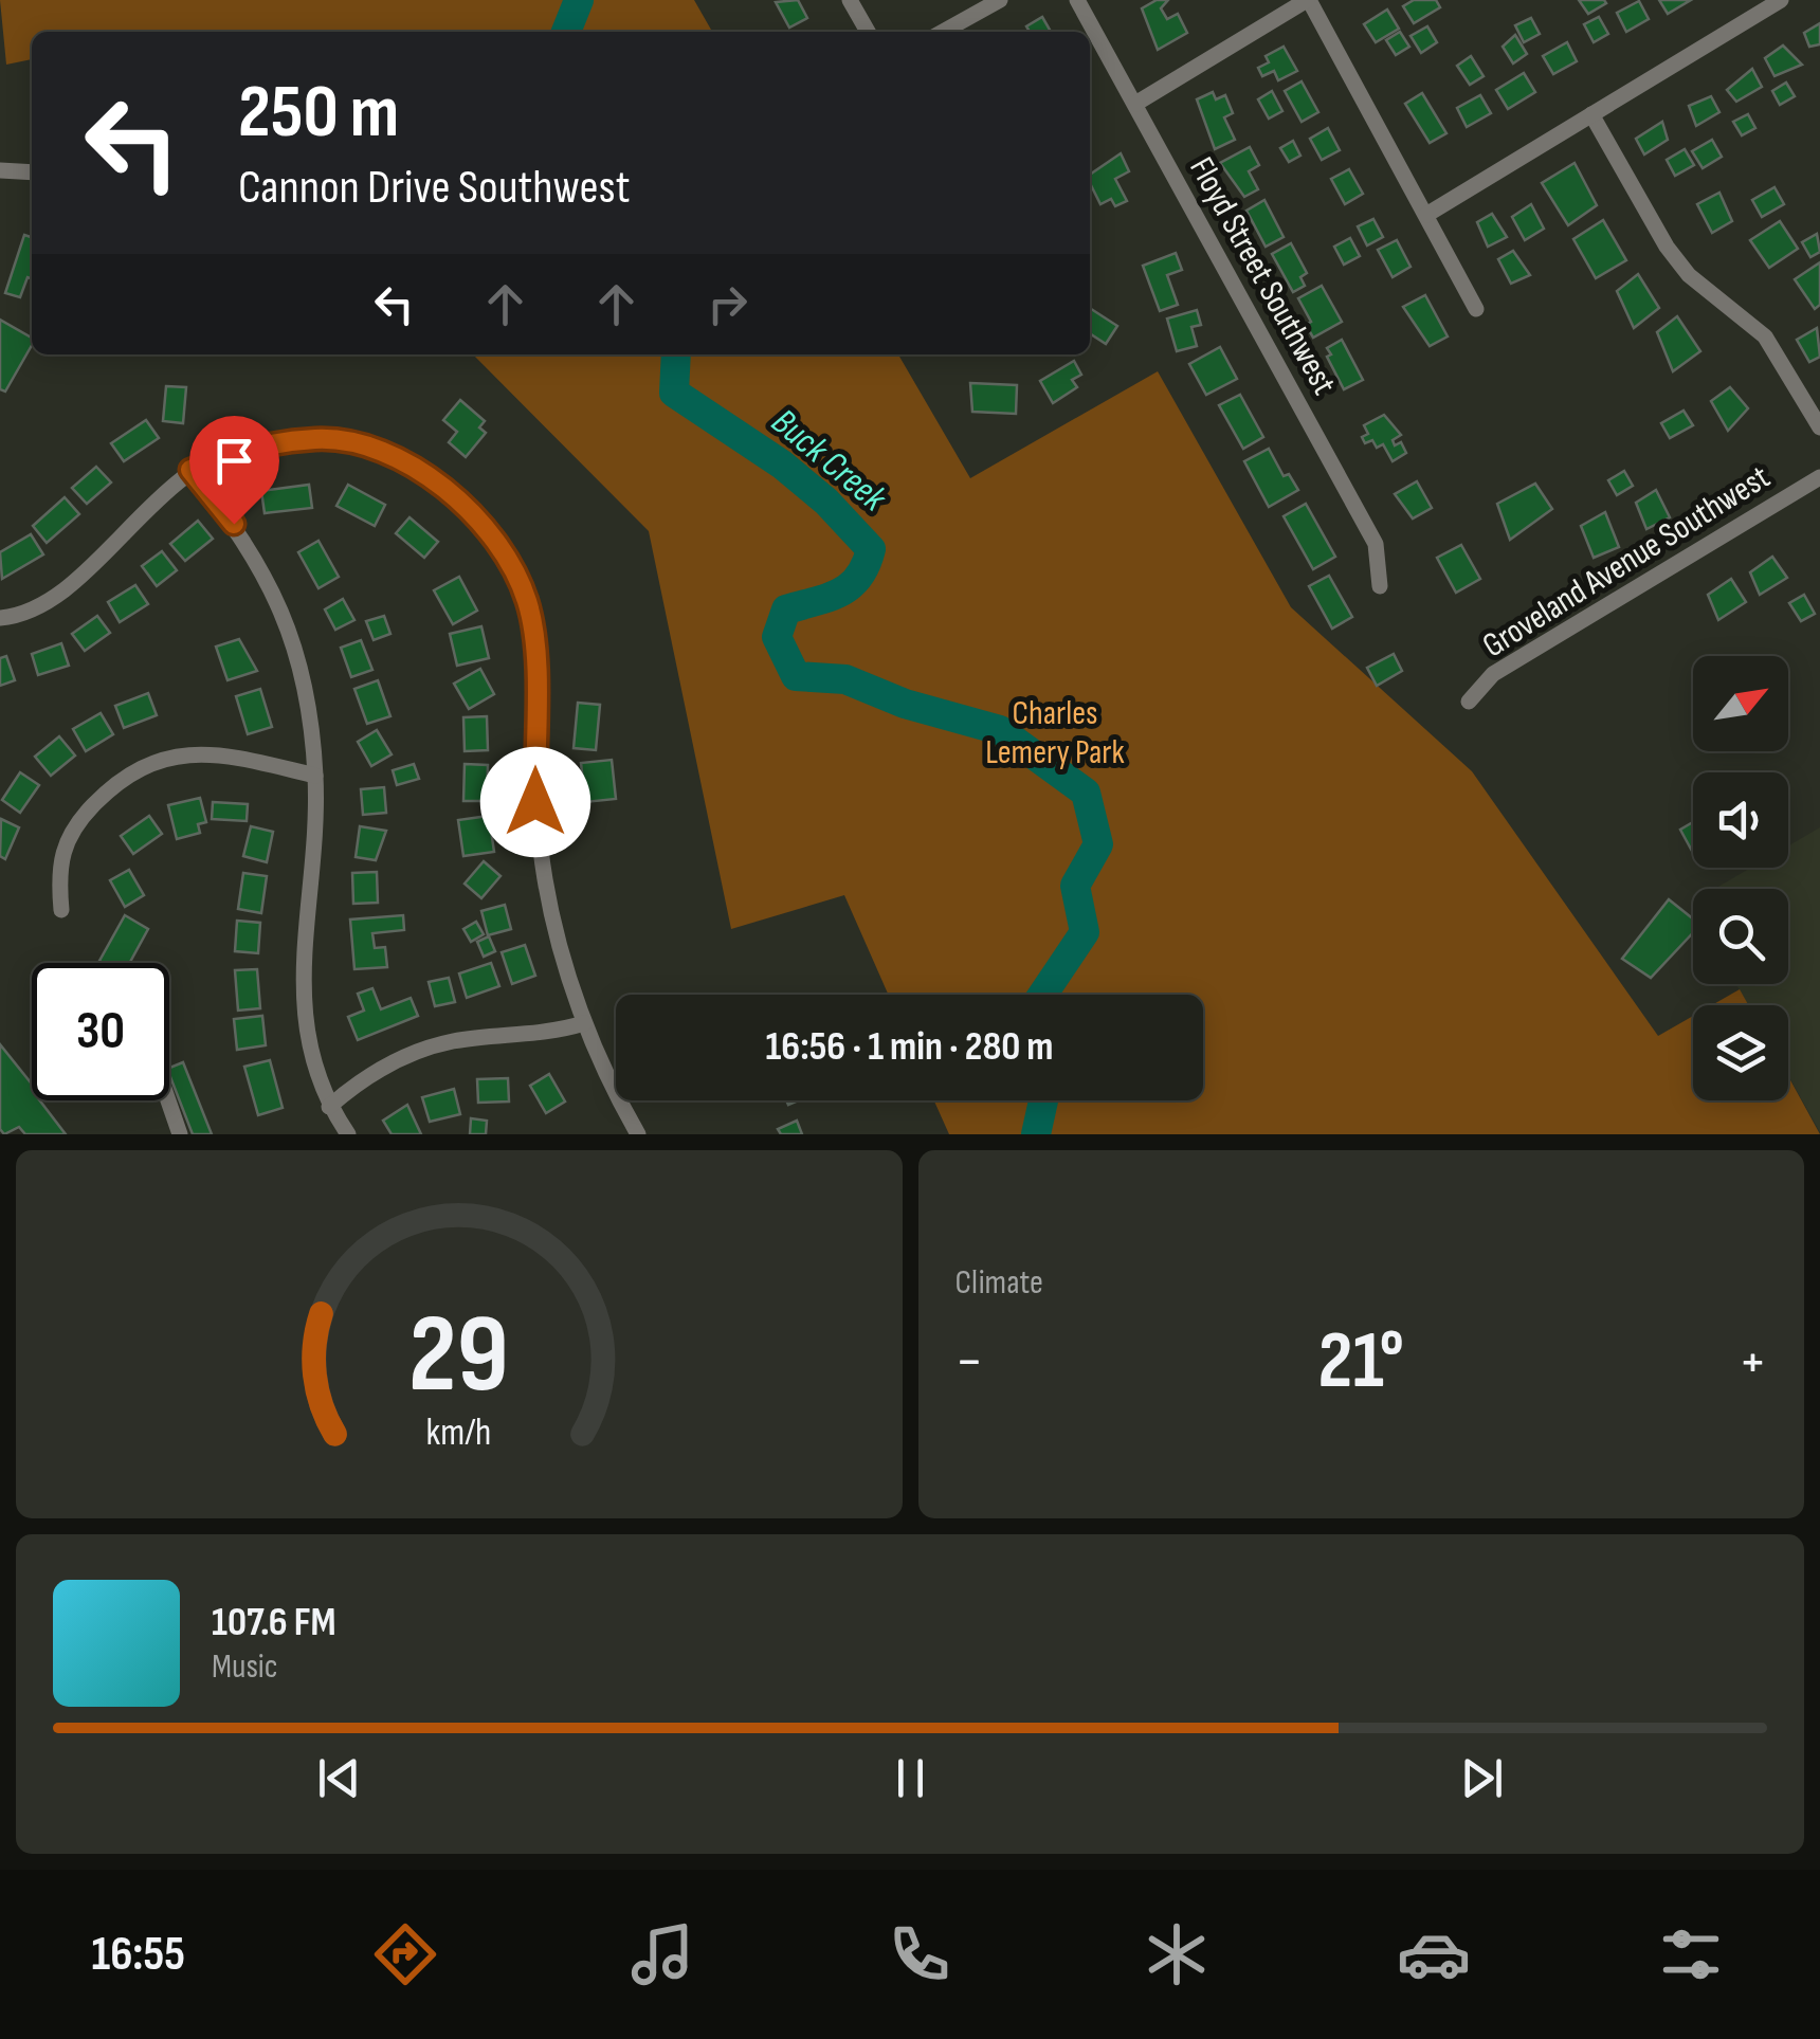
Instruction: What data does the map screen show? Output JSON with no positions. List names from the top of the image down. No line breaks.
{"streets":{"street":["Floyd Street Southwest","Groveland Avenue Southwest"]},"water":["Buck Creek"],"parks":["Charles Lemery Park"],"north":"top right","page":{"turn":["250 m","Cannon Drive Southwest"],"limit":"30","trip":"16:56 · 1 min · 280 m","tile":"Climate","heat":["−","21°","+"],"song":["107.6 FM","Music"],"tabs":"16:55","gauge":["29","km/h"]}}
